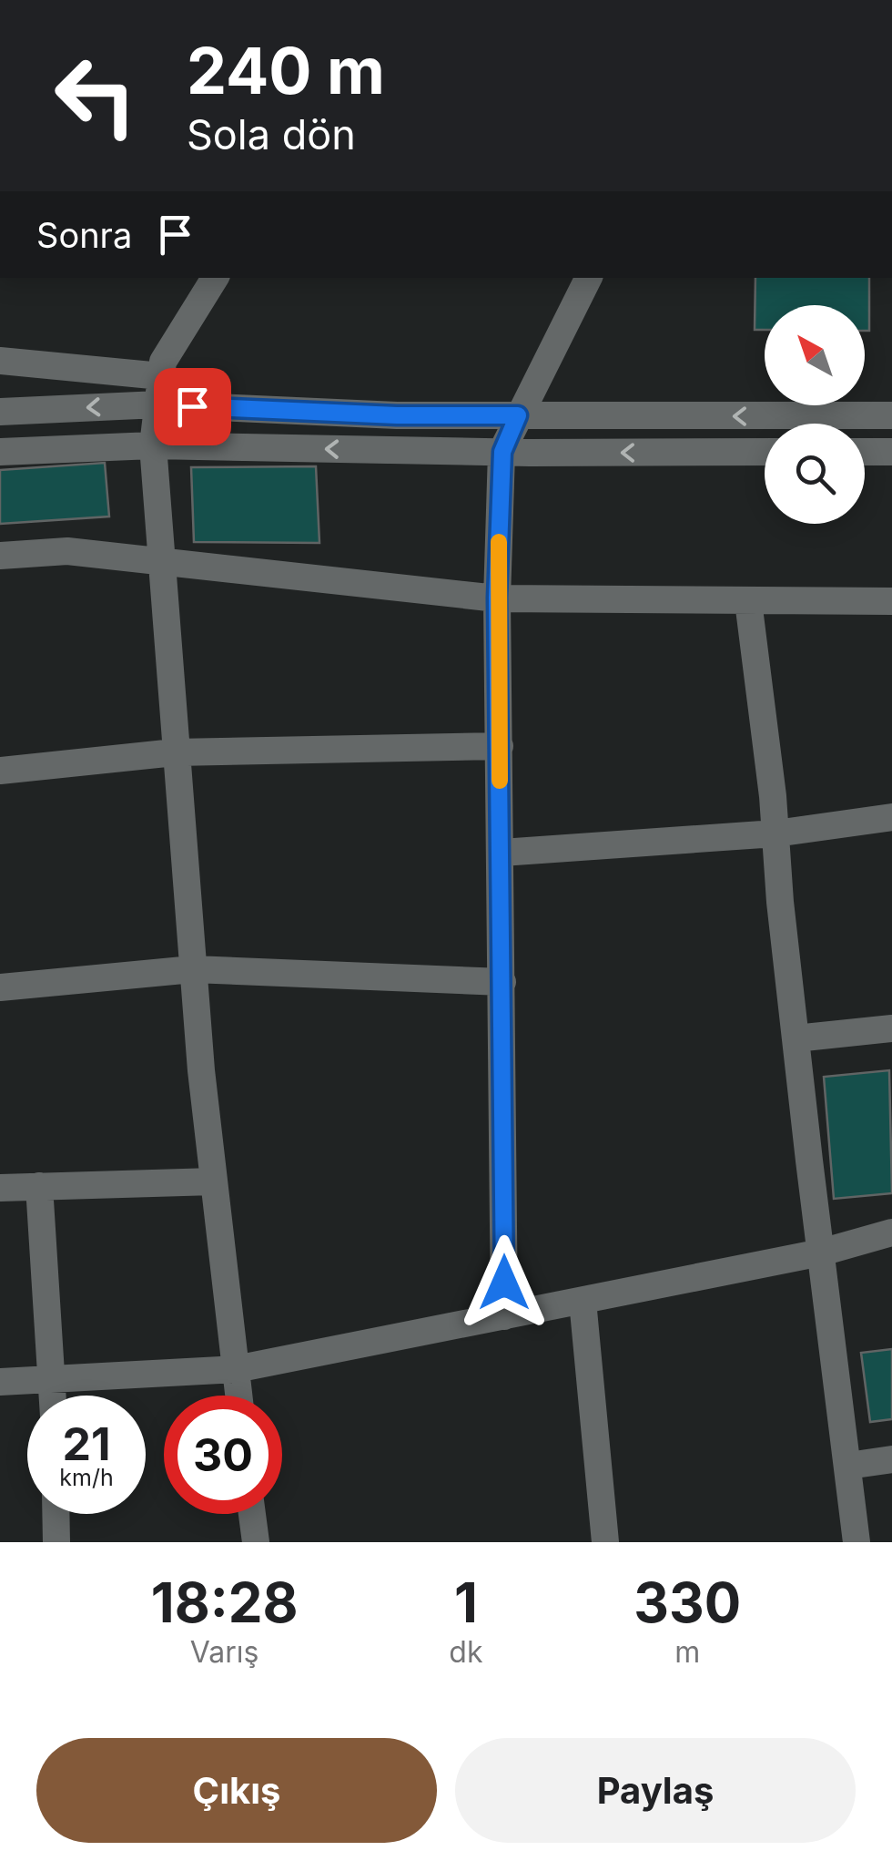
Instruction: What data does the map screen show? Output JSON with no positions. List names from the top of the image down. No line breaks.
{"north":"top left","page":{"turn":["240 m","Sola dön"],"then":"Sonra","speed":"21 km/h","limit":"30","eta":["18:28","Varış","1","dk","330","m"],"buttons":["Çıkış","Paylaş"]}}
